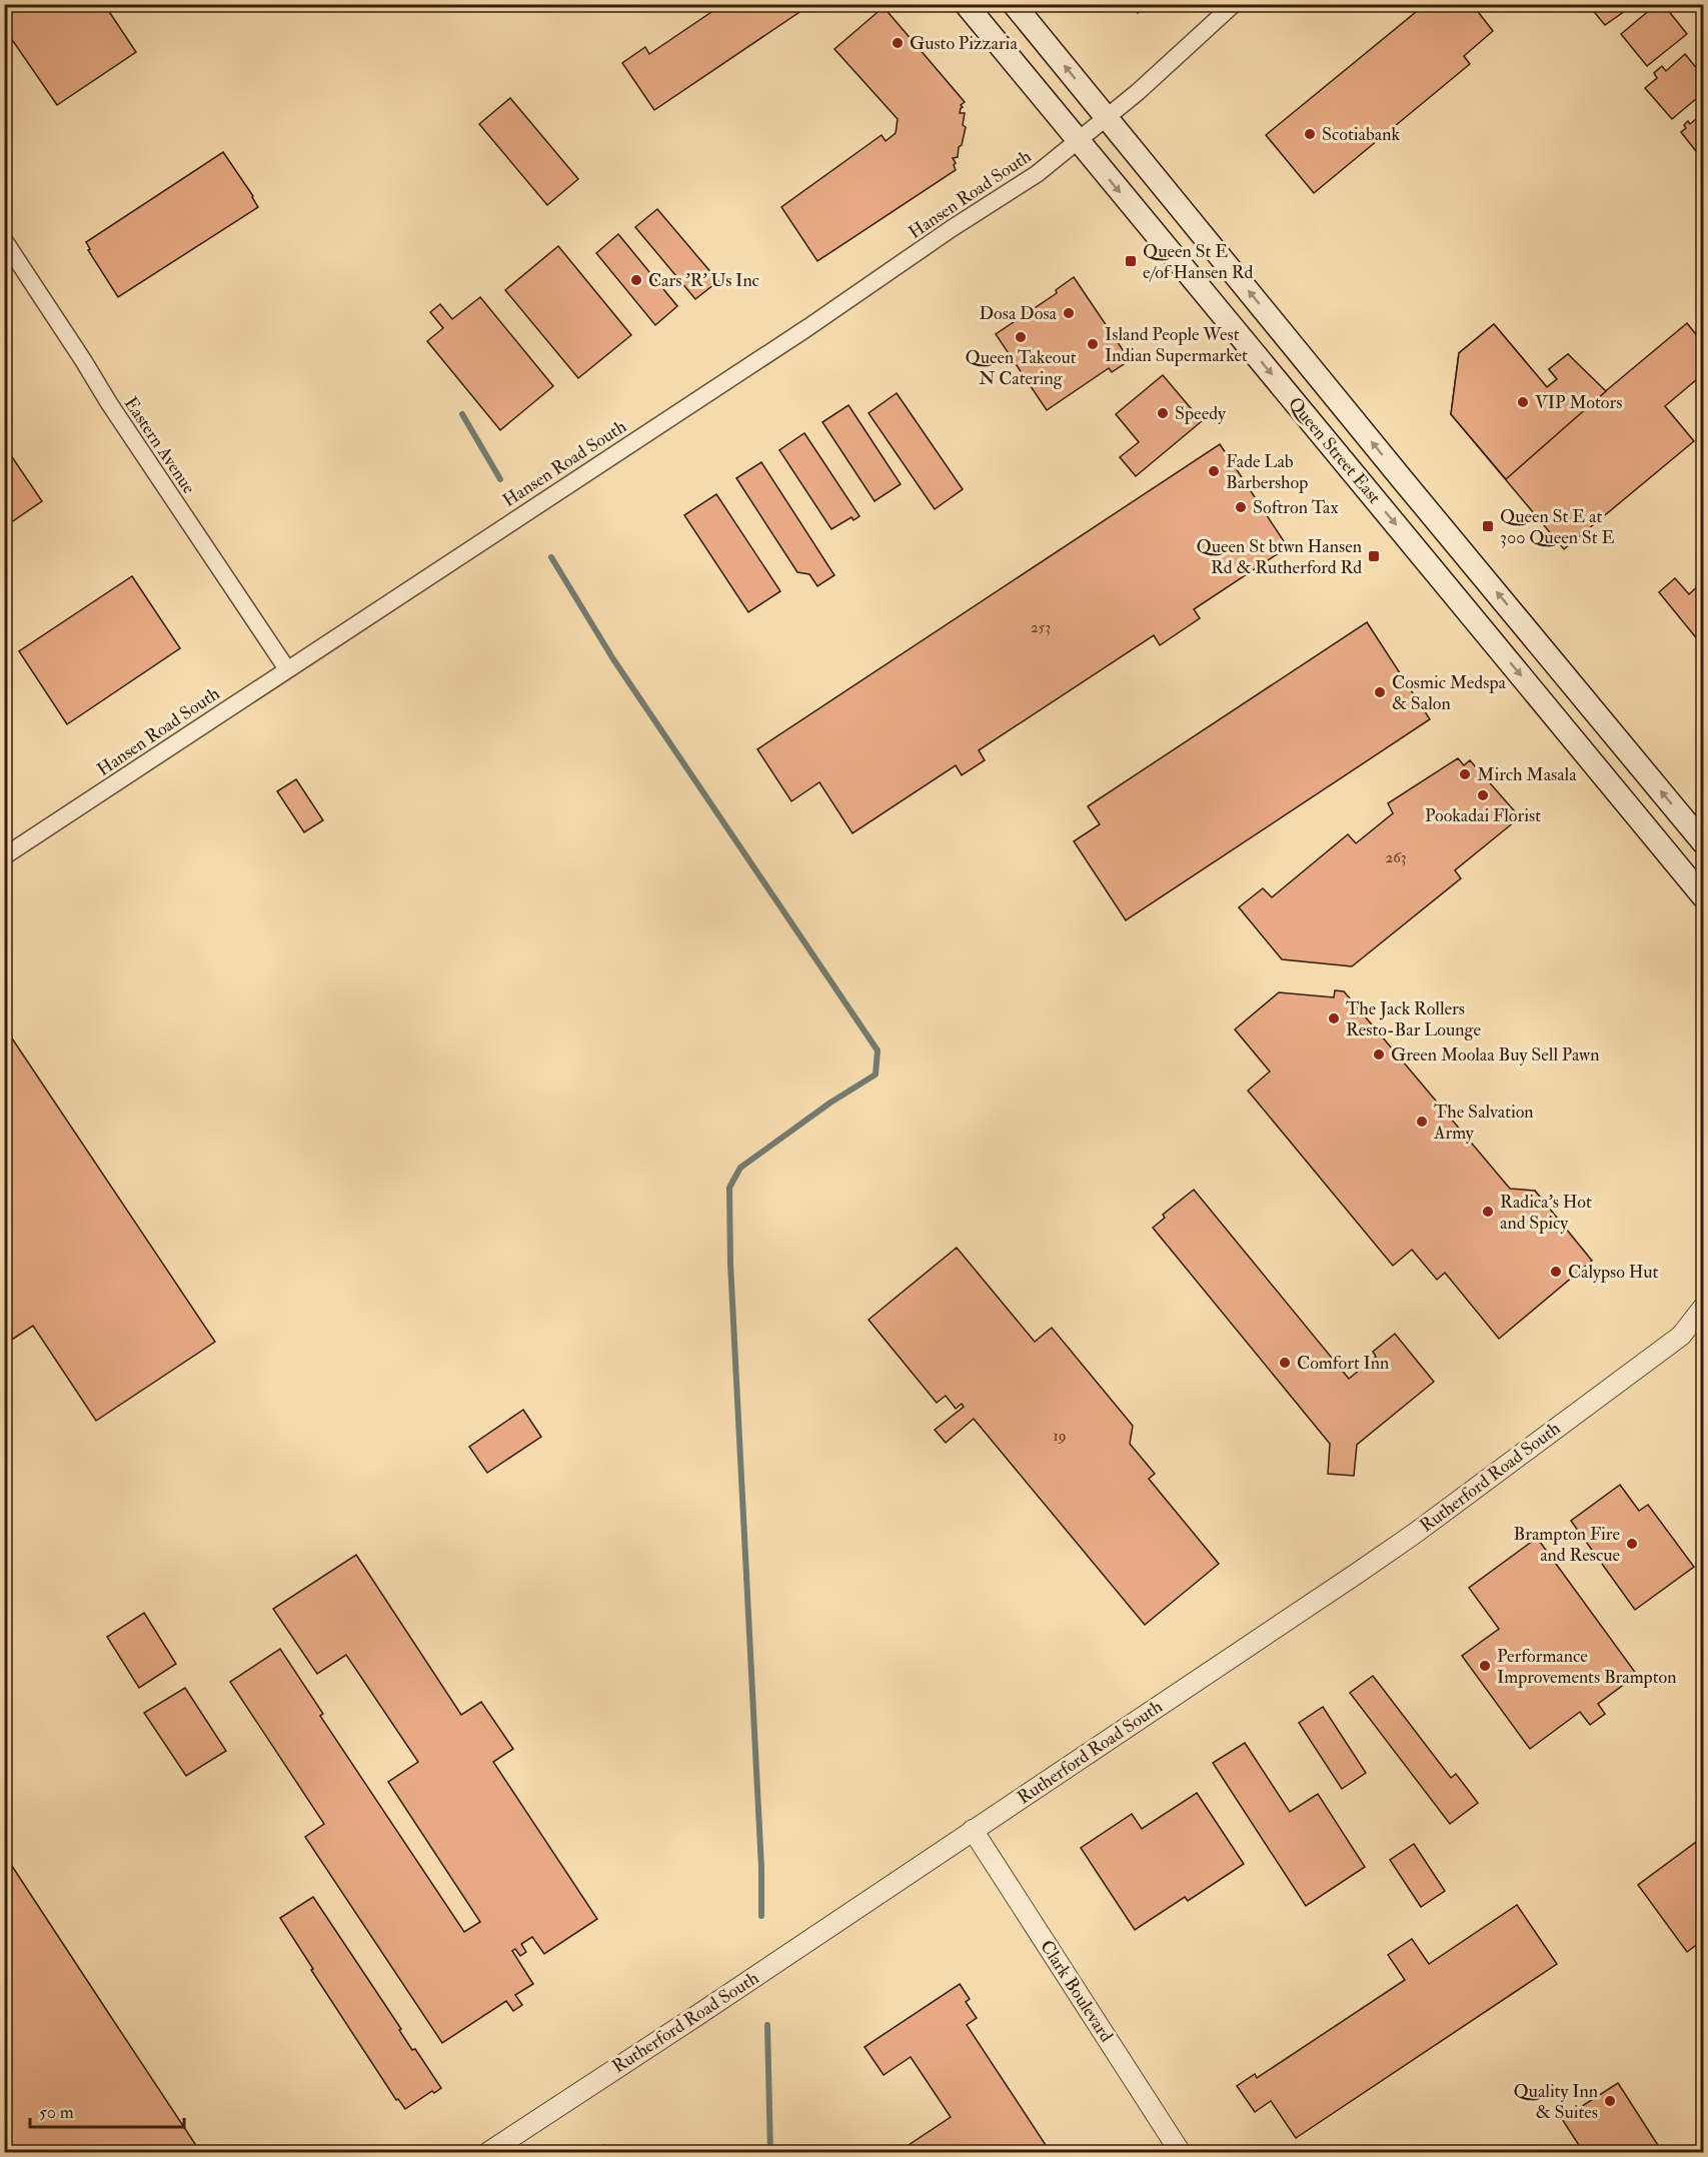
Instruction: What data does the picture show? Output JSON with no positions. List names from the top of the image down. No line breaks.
{"streets":{"main road":["Queen Street East"],"street":["Hansen Road South","Eastern Avenue","Rutherford Road South","Clark Boulevard"]},"crossings":[["Hansen Road South","Eastern Avenue"],["Hansen Road South","Queen Street East"],["Rutherford Road South","Clark Boulevard"]],"places":{"other":["Gusto Pizzaria","Scotiabank","Cars 'R' Us Inc","Dosa Dosa","Queen Takeout N Catering","Island People West Indian Supermarket","VIP Motors","Speedy","Fade Lab Barbershop","Softron Tax","Cosmic Medspa & Salon","Mirch Masala","Pookadai Florist","The Jack Rollers Resto-Bar Lounge","Green Moolaa Buy Sell Pawn","The Salvation Army","Radica's Hot and Spicy","Calypso Hut","Comfort Inn","Brampton Fire and Rescue","Performance Improvements Brampton","Quality Inn & Suites"],"transit":["Queen St E e/of Hansen Rd","Queen St E at 300 Queen St E","Queen St btwn Hansen Rd & Rutherford Rd"]},"house_numbers":["253","263","19"],"scale_bar":"50 m"}
